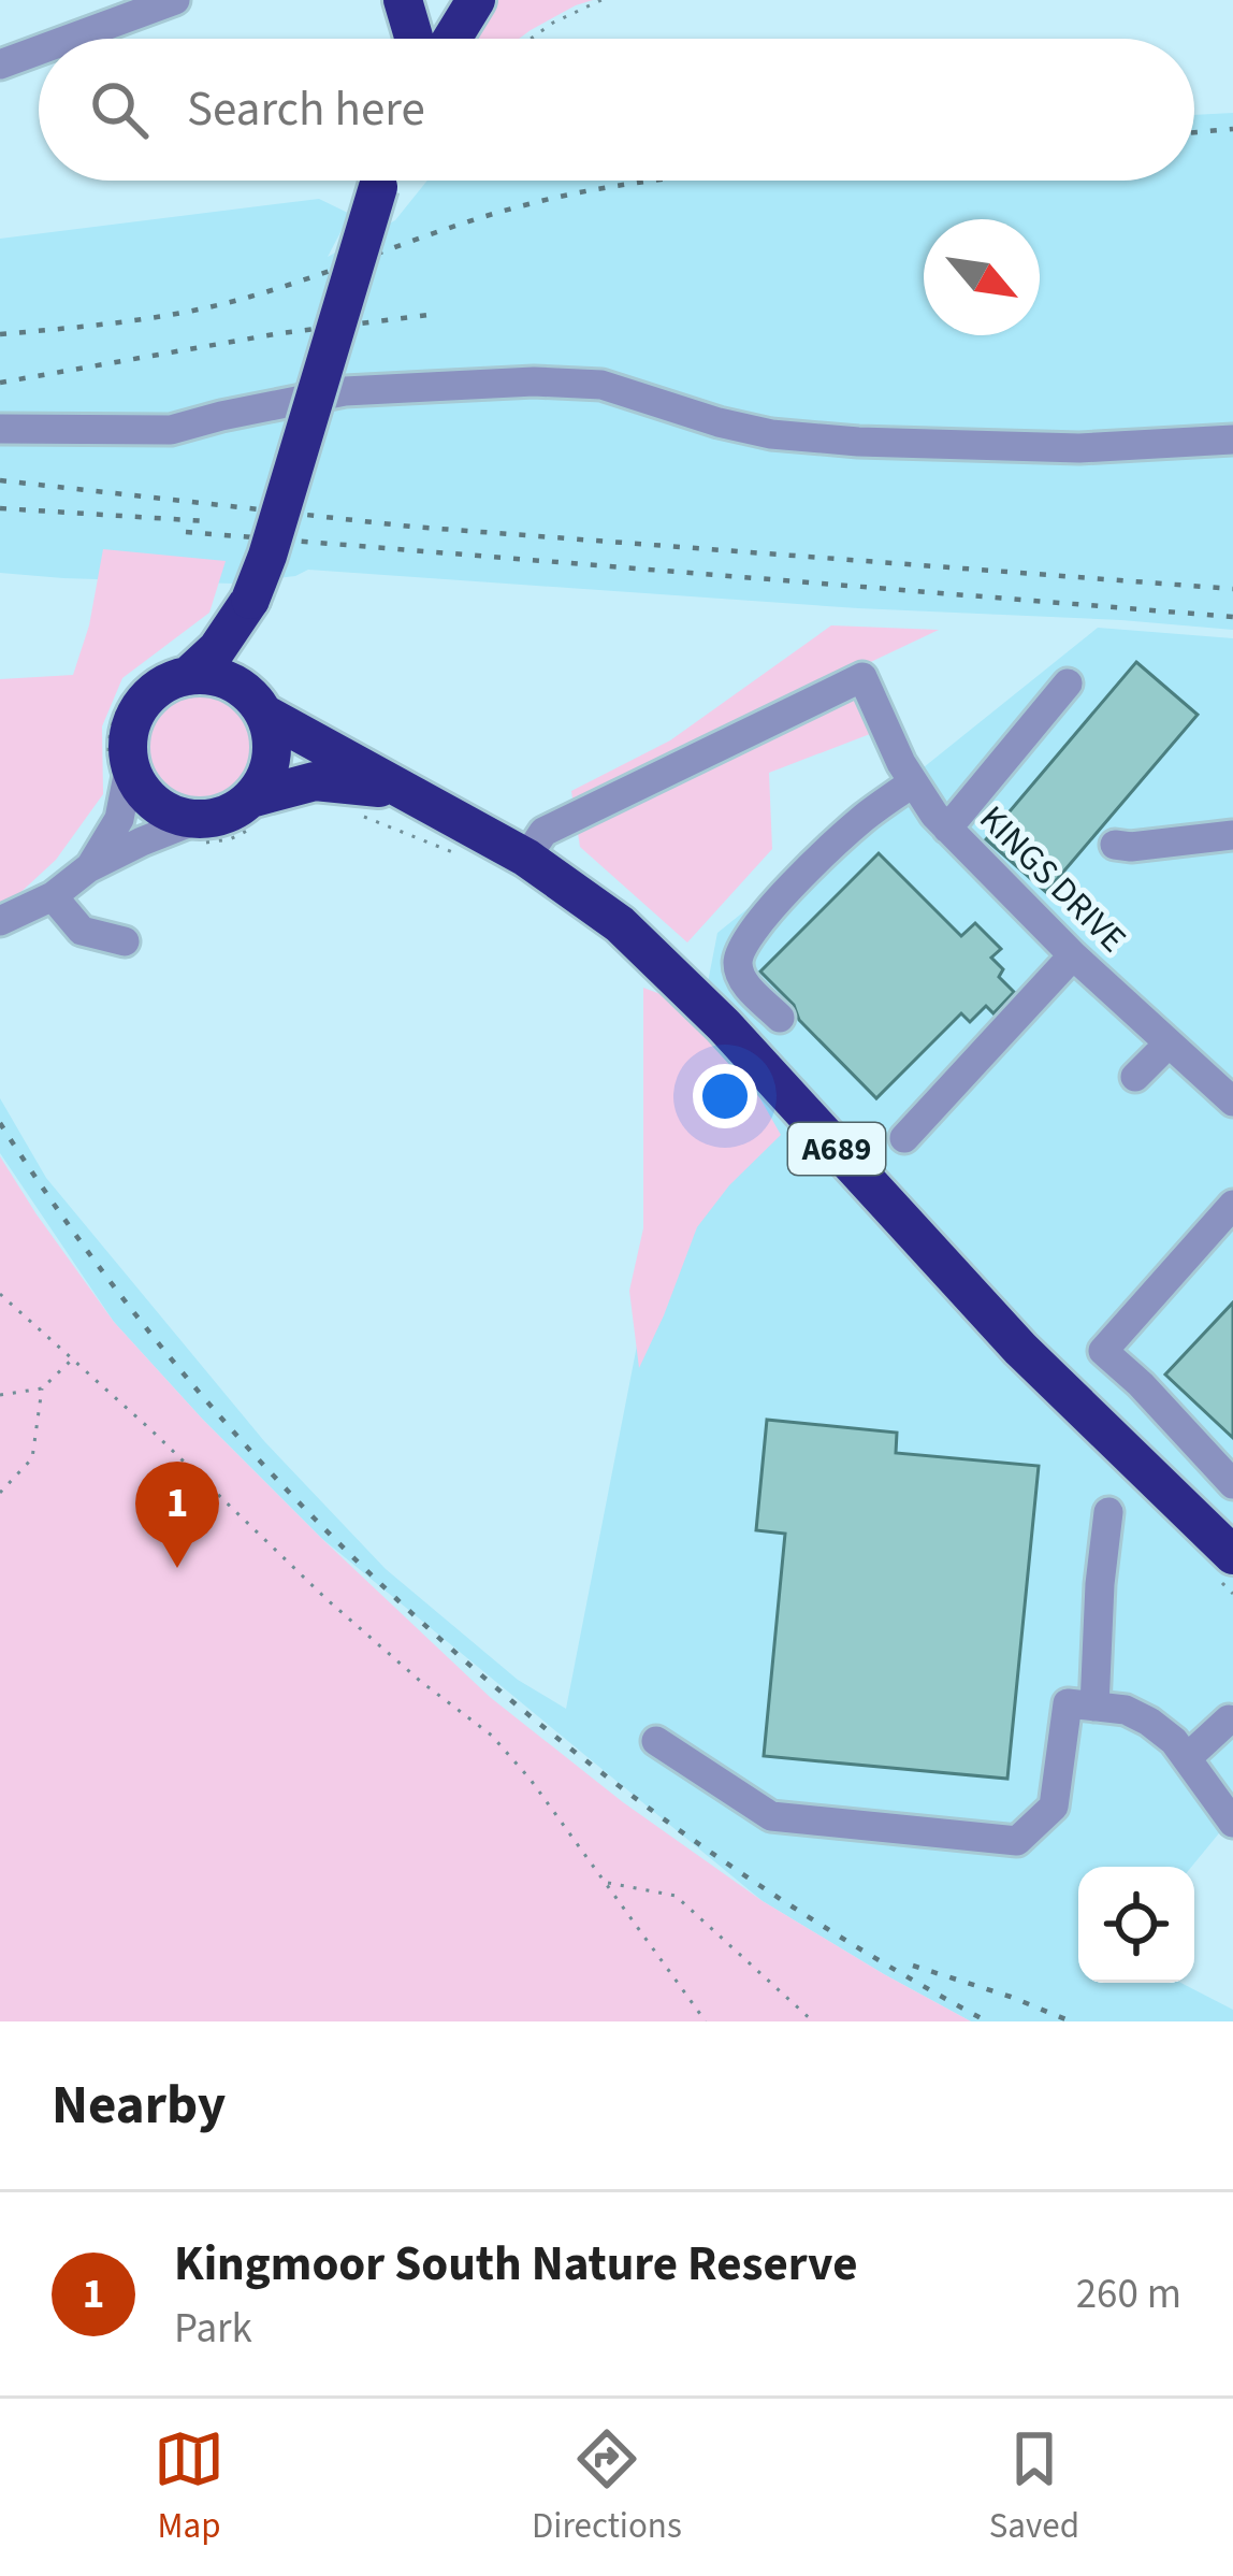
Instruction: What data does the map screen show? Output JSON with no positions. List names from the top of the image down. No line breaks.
{"streets":{"highway":["A689"],"street":["KINGS DRIVE"]},"crossings":[["KINGS DRIVE","A689"]],"north":"bottom right","page":{"search":"Search here","pins":"1","heading":"Nearby","list":[{"mark":"1","name":"Kingmoor South Nature Reserve","note":"Park","value":"260 m"}],"nav":["Map","Directions","Saved"]}}
